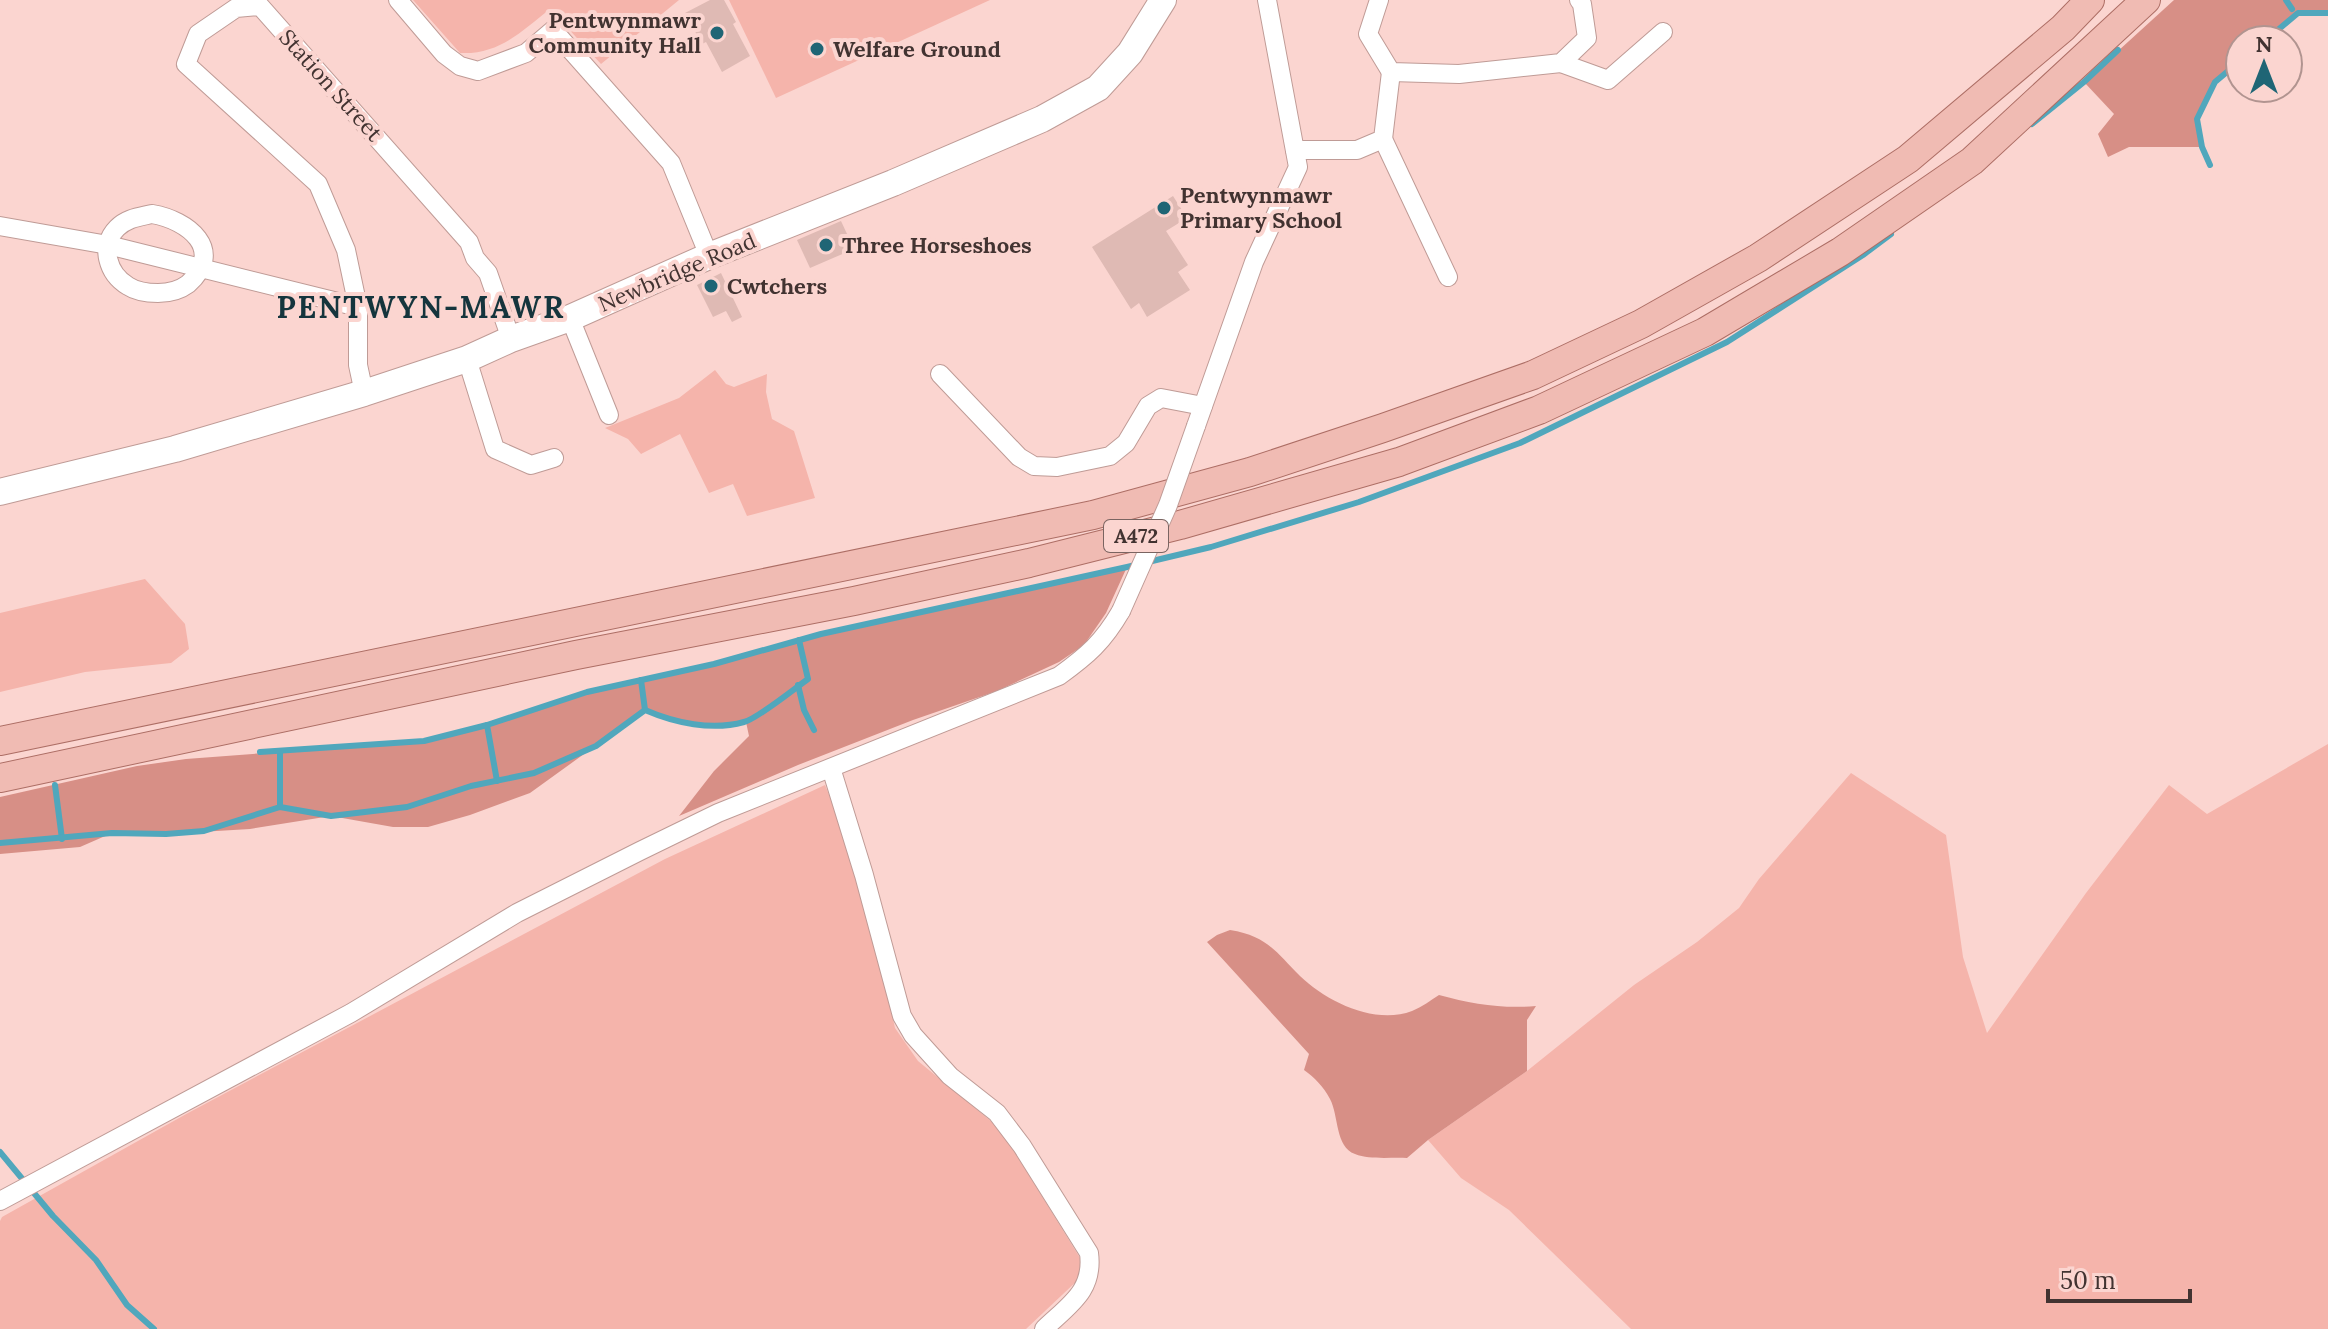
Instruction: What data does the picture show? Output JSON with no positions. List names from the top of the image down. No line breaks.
{"streets":{"main road":["A472"],"street":["Station Street","Newbridge Road"]},"crossings":[["Station Street","Newbridge Road"]],"districts":["PENTWYN-MAWR"],"places":["Pentwynmawr Community Hall","Welfare Ground","Pentwynmawr Primary School","Three Horseshoes","Cwtchers"],"scale_bar":"50 m","north":"top"}
